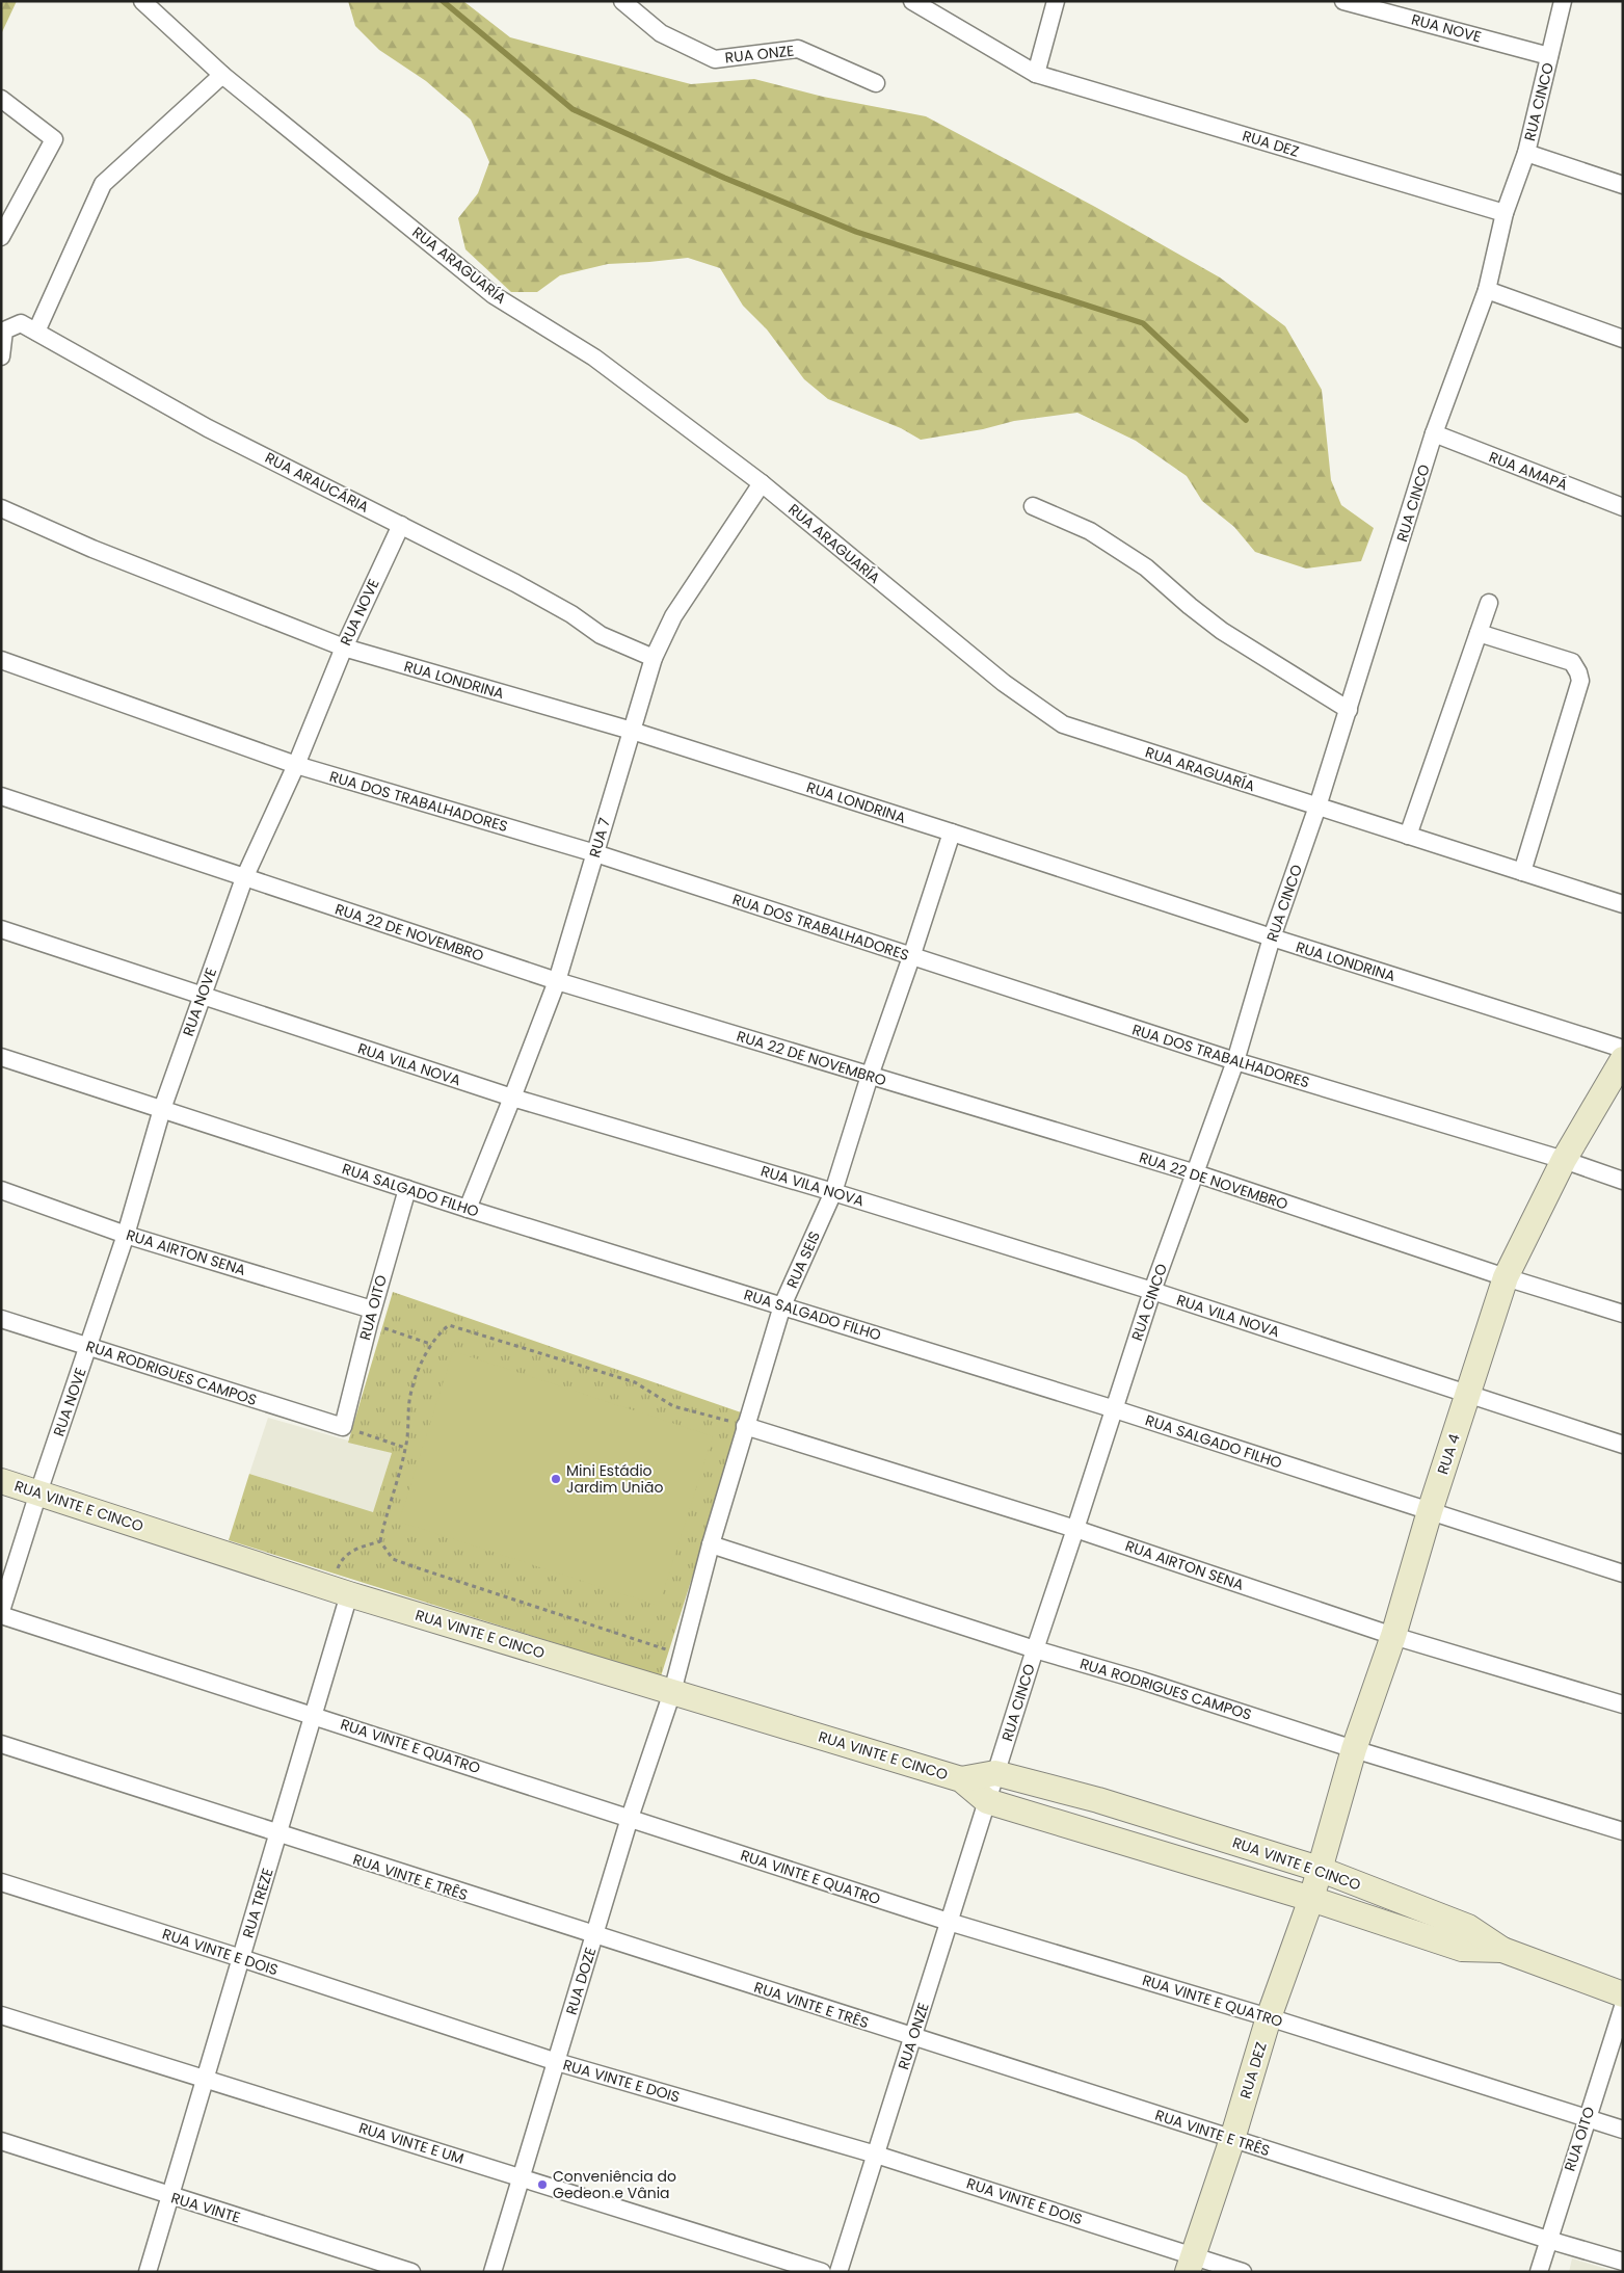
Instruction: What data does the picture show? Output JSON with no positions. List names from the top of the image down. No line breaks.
{"streets":{"street":["RUA NOVE","RUA ONZE","RUA CINCO","RUA DEZ","RUA ARAGUARÍA","RUA AMAPÁ","RUA ARAUCÁRIA","RUA LONDRINA","RUA DOS TRABALHADORES","RUA 7","RUA 22 DE NOVEMBRO","RUA VILA NOVA","RUA SALGADO FILHO","RUA AIRTON SENA","RUA SEIS","RUA OITO","RUA RODRIGUES CAMPOS","RUA 4","RUA VINTE E CINCO","RUA VINTE E QUATRO","RUA VINTE E TRÊS","RUA TREZE","RUA VINTE E DOIS","RUA DOZE","RUA VINTE E UM","RUA VINTE"]},"crossings":[["RUA NOVE","RUA CINCO"],["RUA NOVE","RUA ARAUCÁRIA"],["RUA NOVE","RUA LONDRINA"],["RUA NOVE","RUA DOS TRABALHADORES"],["RUA NOVE","RUA 22 DE NOVEMBRO"],["RUA NOVE","RUA VILA NOVA"],["RUA NOVE","RUA SALGADO FILHO"],["RUA NOVE","RUA AIRTON SENA"],["RUA NOVE","RUA RODRIGUES CAMPOS"],["RUA NOVE","RUA VINTE E CINCO"],["RUA ONZE","RUA CINCO"],["RUA ONZE","RUA VINTE E CINCO"],["RUA ONZE","RUA VINTE E QUATRO"],["RUA ONZE","RUA VINTE E TRÊS"],["RUA ONZE","RUA VINTE E DOIS"],["RUA CINCO","RUA DEZ"],["RUA CINCO","RUA ARAGUARÍA"],["RUA CINCO","RUA AMAPÁ"],["RUA CINCO","RUA LONDRINA"],["RUA CINCO","RUA DOS TRABALHADORES"],["RUA CINCO","RUA 22 DE NOVEMBRO"],["RUA CINCO","RUA VILA NOVA"],["RUA CINCO","RUA SALGADO FILHO"],["RUA CINCO","RUA AIRTON SENA"],["RUA CINCO","RUA RODRIGUES CAMPOS"],["RUA CINCO","RUA VINTE E CINCO"],["RUA DEZ","RUA 4"],["RUA DEZ","RUA VINTE E CINCO"],["RUA DEZ","RUA VINTE E QUATRO"],["RUA DEZ","RUA VINTE E TRÊS"],["RUA DEZ","RUA VINTE E DOIS"],["RUA ARAGUARÍA","RUA 7"],["RUA ARAUCÁRIA","RUA 7"],["RUA LONDRINA","RUA 7"],["RUA LONDRINA","RUA SEIS"],["RUA DOS TRABALHADORES","RUA 7"],["RUA DOS TRABALHADORES","RUA SEIS"],["RUA DOS TRABALHADORES","RUA 4"],["RUA 7","RUA 22 DE NOVEMBRO"],["RUA 7","RUA VILA NOVA"],["RUA 7","RUA SALGADO FILHO"],["RUA 22 DE NOVEMBRO","RUA SEIS"],["RUA 22 DE NOVEMBRO","RUA 4"],["RUA VILA NOVA","RUA SEIS"],["RUA VILA NOVA","RUA 4"],["RUA SALGADO FILHO","RUA SEIS"],["RUA SALGADO FILHO","RUA OITO"],["RUA SALGADO FILHO","RUA 4"],["RUA AIRTON SENA","RUA SEIS"],["RUA AIRTON SENA","RUA OITO"],["RUA AIRTON SENA","RUA 4"],["RUA SEIS","RUA RODRIGUES CAMPOS"],["RUA SEIS","RUA VINTE E CINCO"],["RUA SEIS","RUA DOZE"],["RUA OITO","RUA RODRIGUES CAMPOS"],["RUA OITO","RUA VINTE E QUATRO"],["RUA OITO","RUA VINTE E TRÊS"],["RUA RODRIGUES CAMPOS","RUA 4"],["RUA 4","RUA VINTE E CINCO"],["RUA VINTE E CINCO","RUA TREZE"],["RUA VINTE E CINCO","RUA DOZE"],["RUA VINTE E QUATRO","RUA TREZE"],["RUA VINTE E QUATRO","RUA DOZE"],["RUA VINTE E TRÊS","RUA TREZE"],["RUA VINTE E TRÊS","RUA DOZE"],["RUA TREZE","RUA VINTE E DOIS"],["RUA TREZE","RUA VINTE E UM"],["RUA TREZE","RUA VINTE"],["RUA VINTE E DOIS","RUA DOZE"],["RUA DOZE","RUA VINTE E UM"]],"places":["Mini Estádio Jardim União","Conveniência do Gedeon e Vânia"]}
